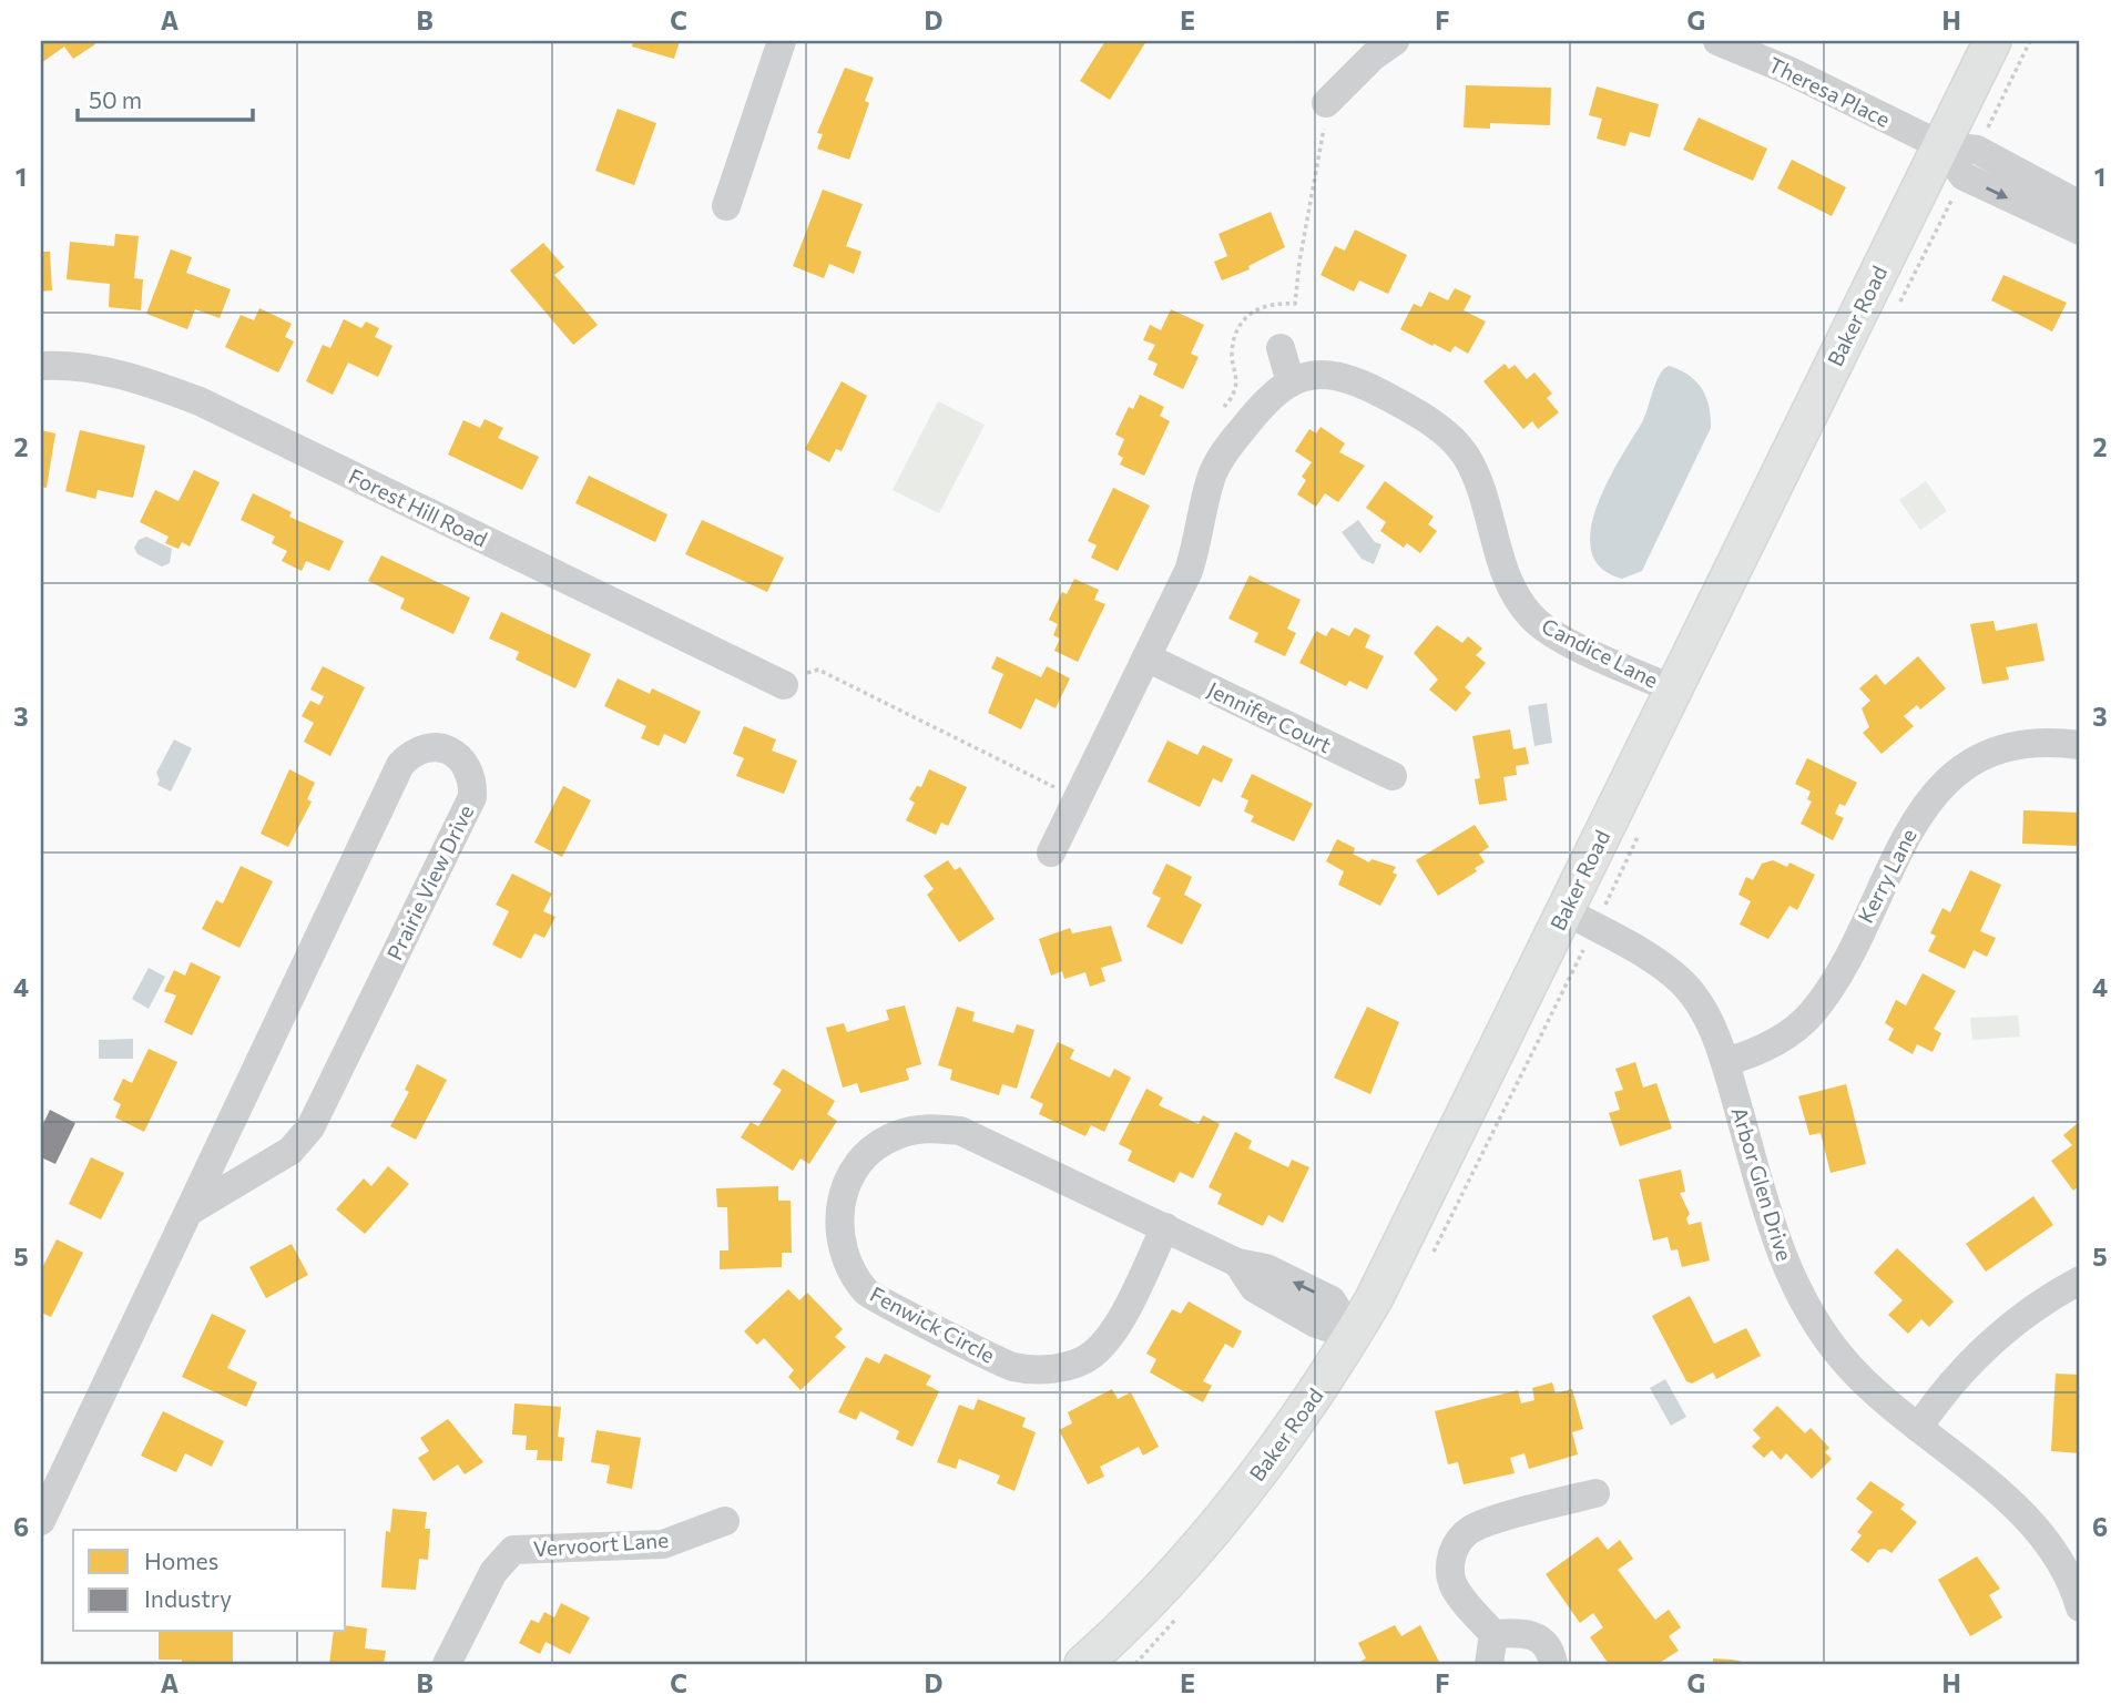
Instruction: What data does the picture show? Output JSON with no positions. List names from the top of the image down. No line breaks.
{"streets":{"main road":["Baker Road"],"street":["Theresa Place","Forest Hill Road","Candice Lane","Jennifer Court","Kerry Lane","Prairie View Drive","Arbor Glen Drive","Fenwick Circle","Vervoort Lane"]},"crossings":[["Theresa Place","Baker Road"],["Baker Road","Candice Lane"],["Baker Road","Arbor Glen Drive"],["Baker Road","Fenwick Circle"],["Candice Lane","Jennifer Court"],["Kerry Lane","Arbor Glen Drive"]],"legend":["Homes","Industry"],"scale_bar":"50 m","grid":{"columns":["A","B","C","D","E","F","G","H"],"rows":["1","2","3","4","5","6"]}}
